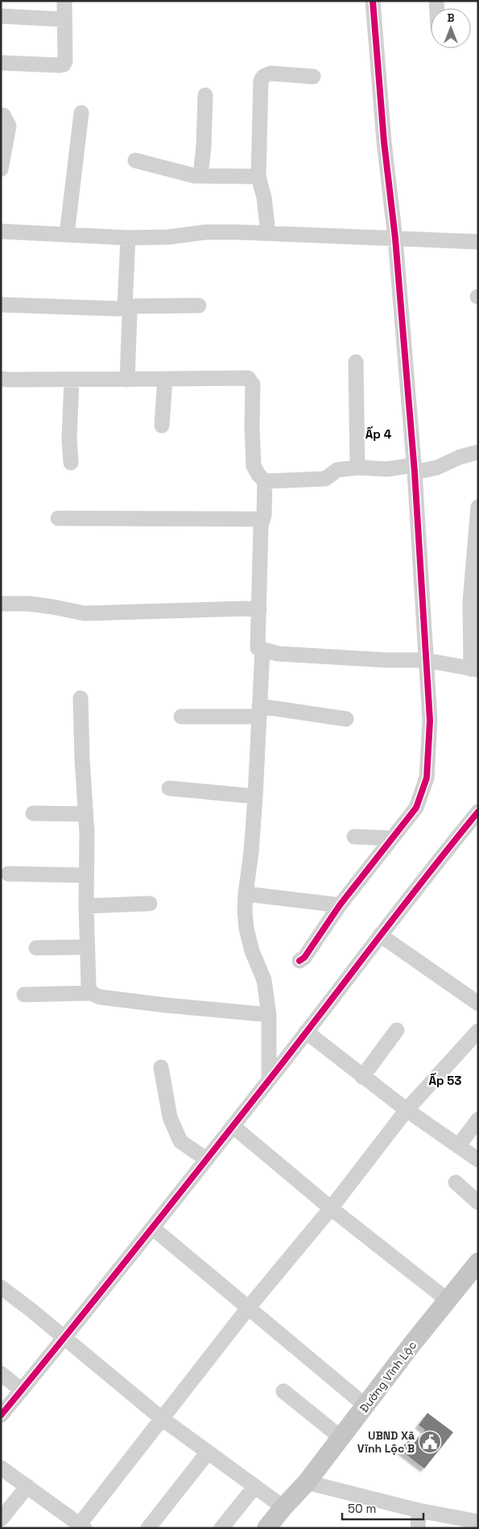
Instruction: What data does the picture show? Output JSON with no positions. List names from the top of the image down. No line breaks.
{"streets":{"main road":["Đường Vĩnh Lộc"]},"districts":["Ấp 4","Ấp 53"],"places":{"public building":["UBND Xã Vĩnh Lộc B"]},"scale_bar":"50 m","north":"top"}
